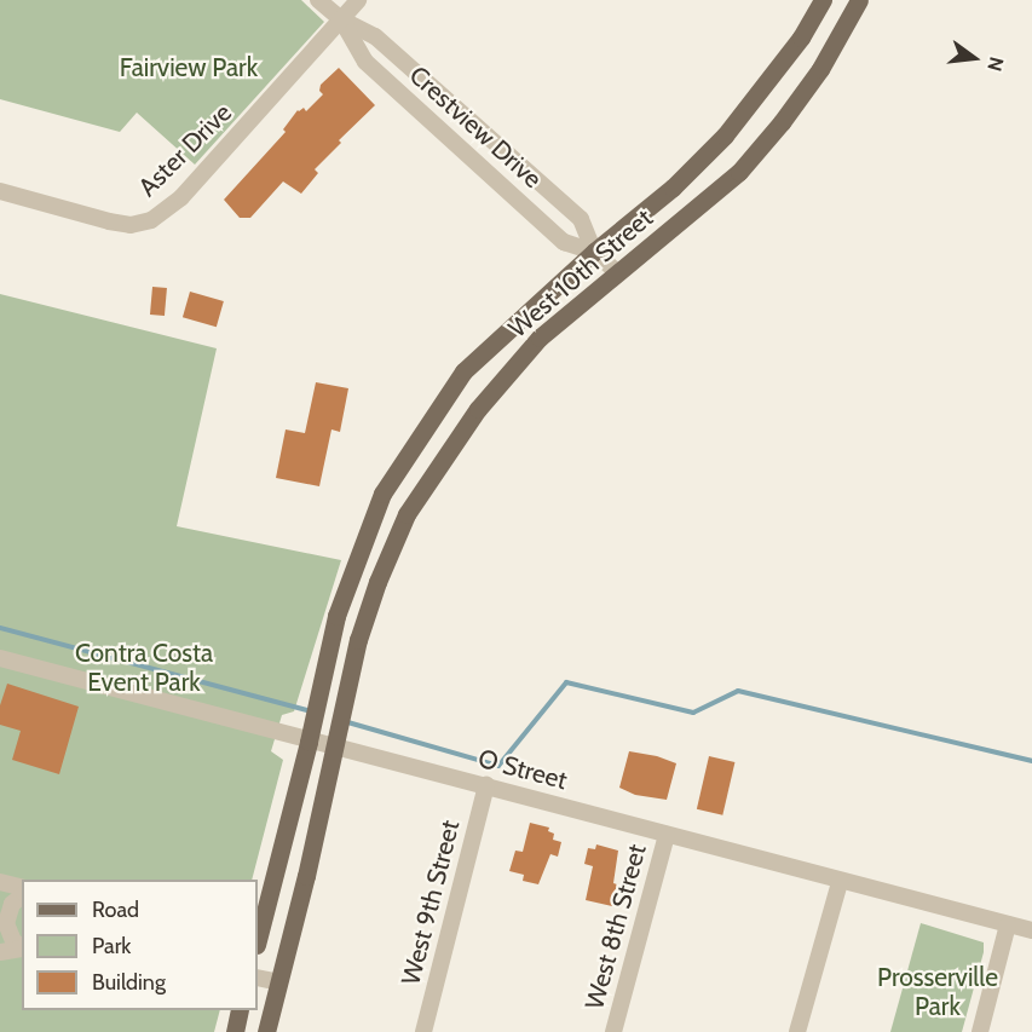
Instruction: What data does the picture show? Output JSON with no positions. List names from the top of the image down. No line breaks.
{"streets":{"main road":["West 10th Street"],"street":["Crestview Drive","Aster Drive","O Street","West 9th Street","West 8th Street"]},"crossings":[["Crestview Drive","Aster Drive"],["Crestview Drive","West 10th Street"],["West 10th Street","O Street"],["O Street","West 9th Street"],["O Street","West 8th Street"]],"parks":["Fairview Park","Contra Costa Event Park","Prosserville Park"],"legend":["Road","Park","Building"],"north":"right"}
